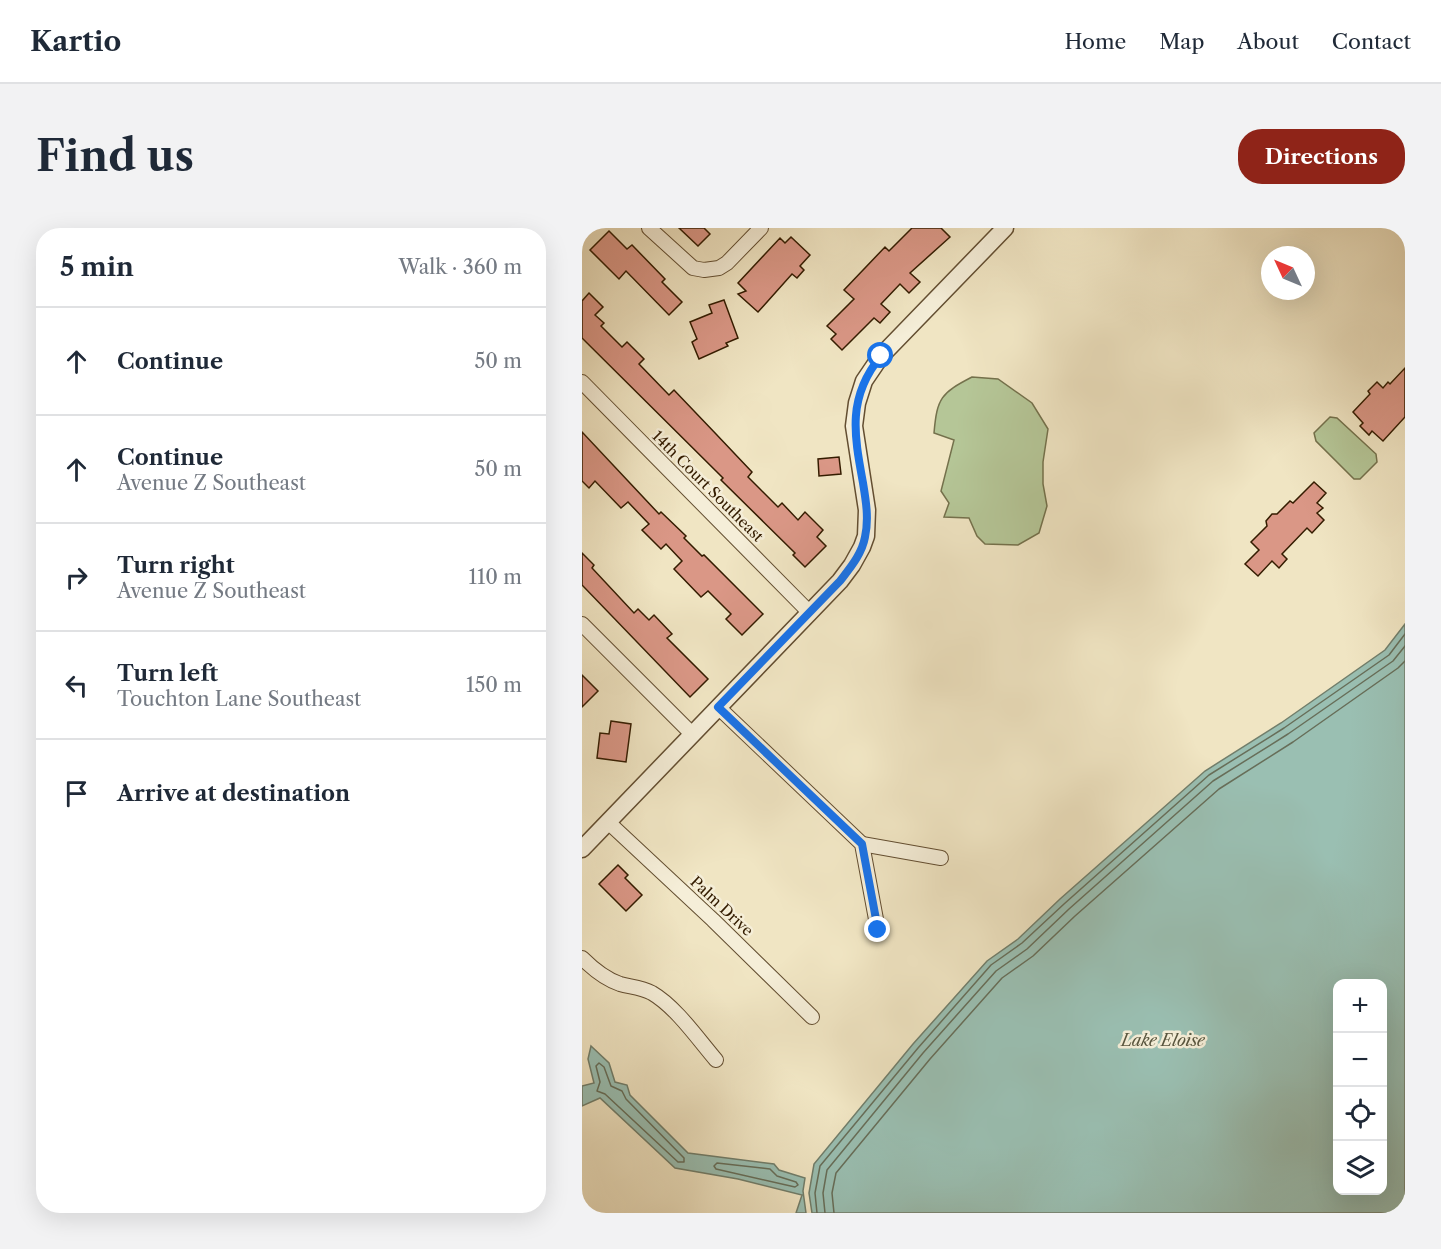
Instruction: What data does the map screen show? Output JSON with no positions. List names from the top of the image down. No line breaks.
{"streets":{"street":["14th Court Southeast","Palm Drive"]},"water":["Lake Eloise"],"north":"top left","page":{"header":"Kartio","nav":["Home","Map","About","Contact"],"buttons":"Directions","title":"Find us","heading":["5 min","Walk · 360 m"],"list":[["Continue","50 m"],["Continue","Avenue Z Southeast","50 m"],["Turn right","Avenue Z Southeast","110 m"],["Turn left","Touchton Lane Southeast","150 m"],"Arrive at destination"],"map_buttons":["+","−"]}}
